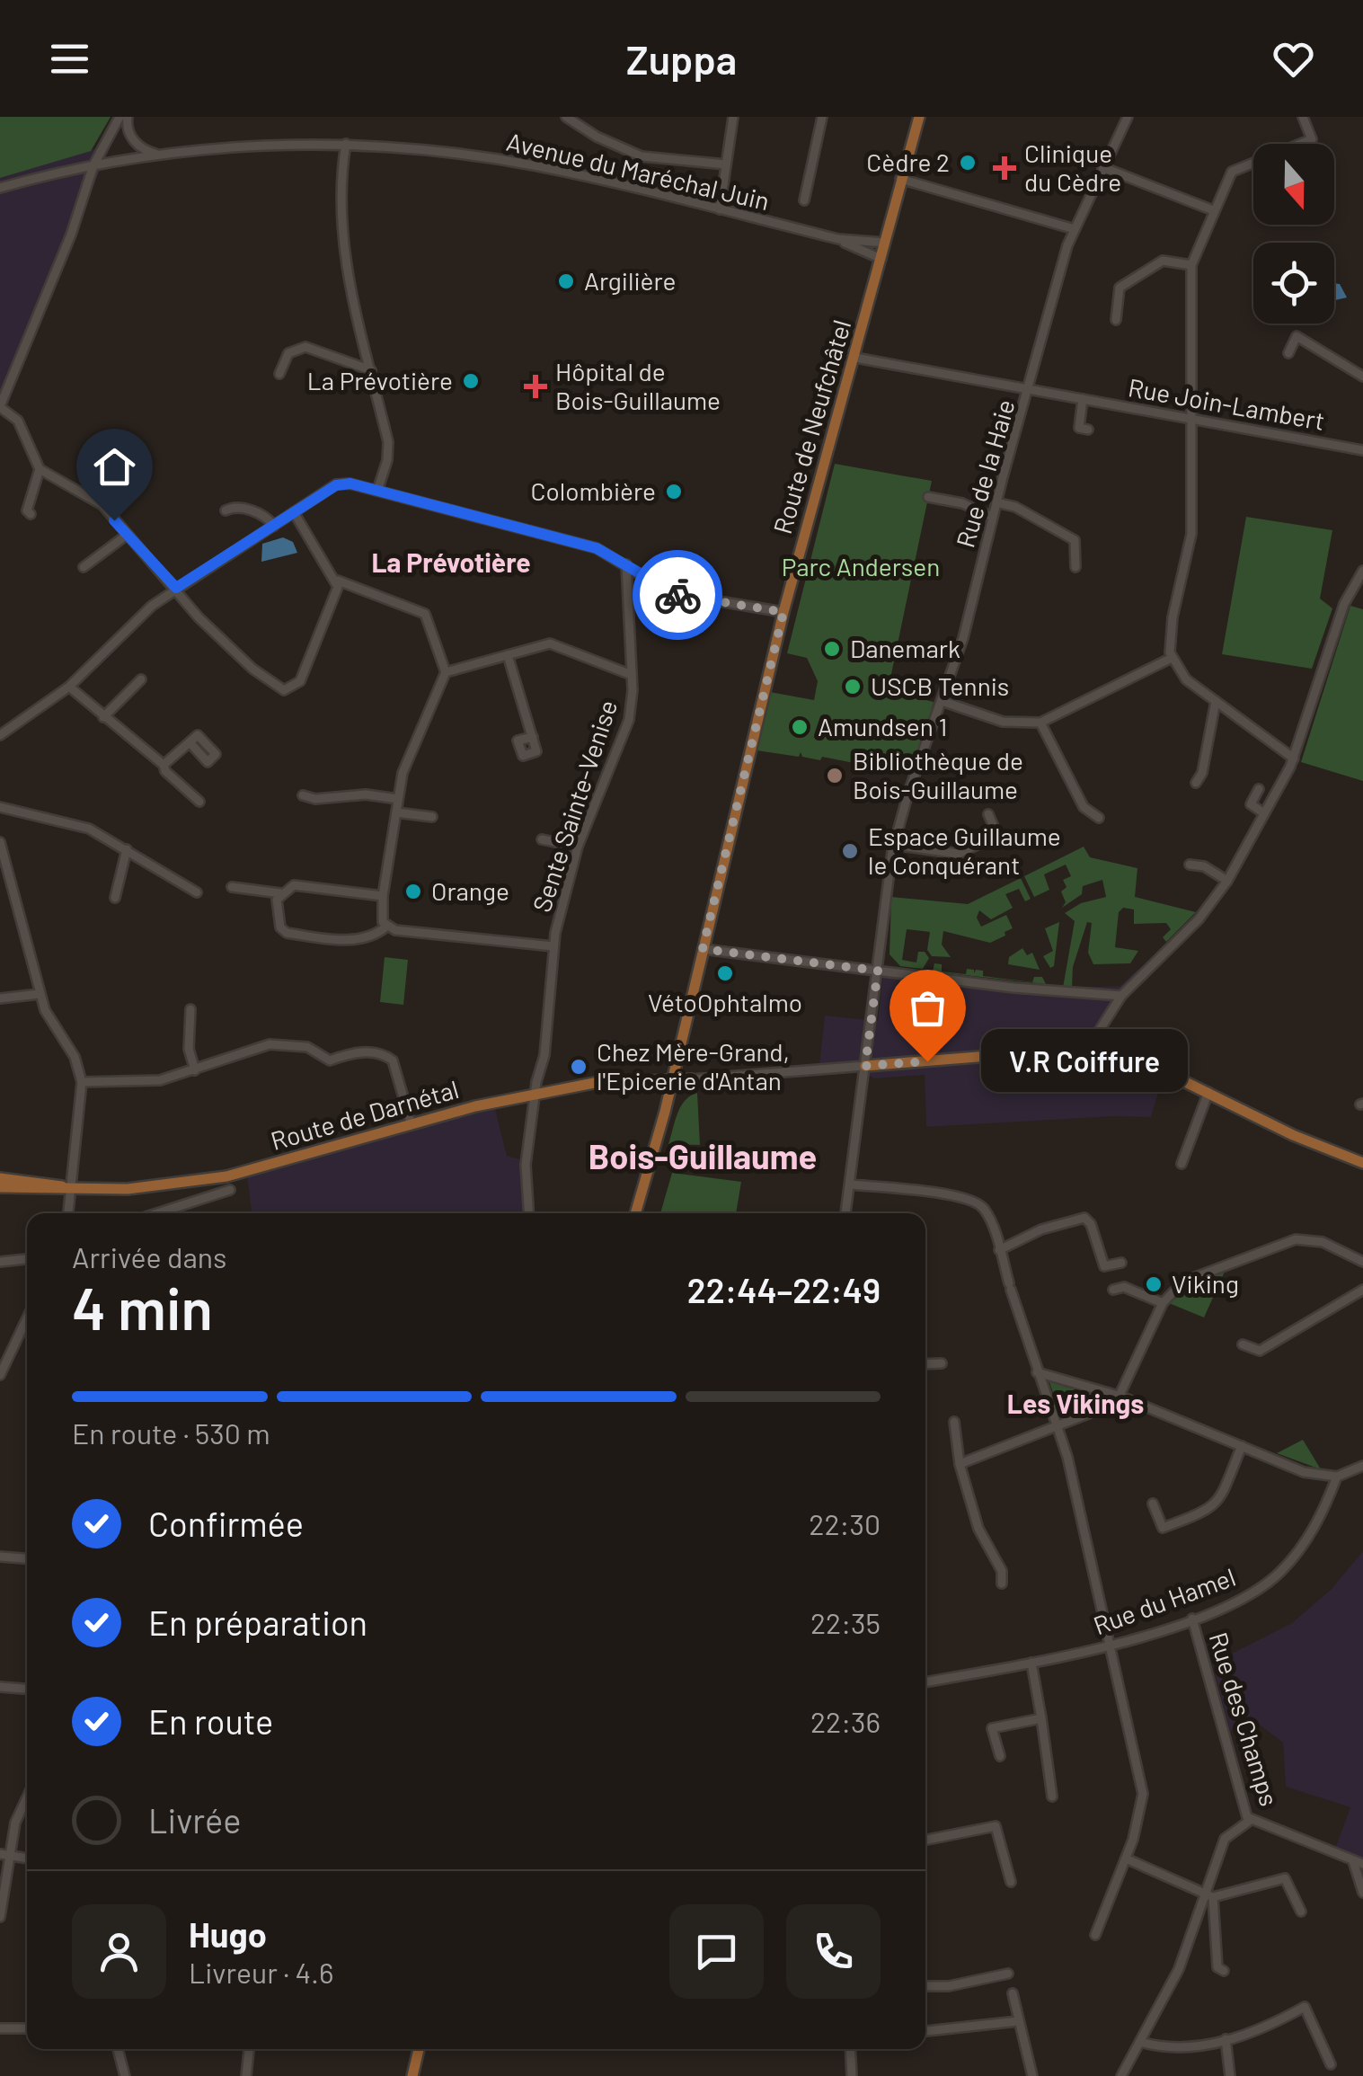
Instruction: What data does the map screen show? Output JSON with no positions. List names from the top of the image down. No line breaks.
{"streets":{"main road":["Route de Neufchâtel","Route de Darnétal"],"street":["Avenue du Maréchal Juin","Rue Join-Lambert","Rue de la Haie","Sente Sainte-Venise","Rue du Hamel","Rue des Champs"]},"crossings":[["Avenue du Maréchal Juin","Route de Neufchâtel"],["Rue Join-Lambert","Route de Neufchâtel"],["Rue Join-Lambert","Rue de la Haie"],["Route de Neufchâtel","Route de Darnétal"],["Sente Sainte-Venise","Route de Darnétal"],["Rue du Hamel","Rue des Champs"]],"districts":["La Prévotière","Bois-Guillaume","Les Vikings"],"parks":["Parc Andersen"],"places":{"other":["Cèdre 2","Argilière","La Prévotière","Colombière","Danemark","USCB Tennis","Amundsen 1","Bibliothèque de Bois-Guillaume","Espace Guillaume le Conquérant","Orange","VétoOphtalmo","V.R Coiffure","Chez Mère-Grand, l'Epicerie d'Antan","Viking"],"health":["Clinique du Cèdre","Hôpital de Bois-Guillaume"]},"north":"bottom","page":{"header":"Zuppa","bubble":"V.R Coiffure","heading":["4 min","Arrivée dans","22:44–22:49"],"panel":["Hugo","Livreur · 4.6"],"bar":"En route · 530 m","list":[["Confirmée","22:30"],["En préparation","22:35"],["En route","22:36"],"Livrée"]}}
